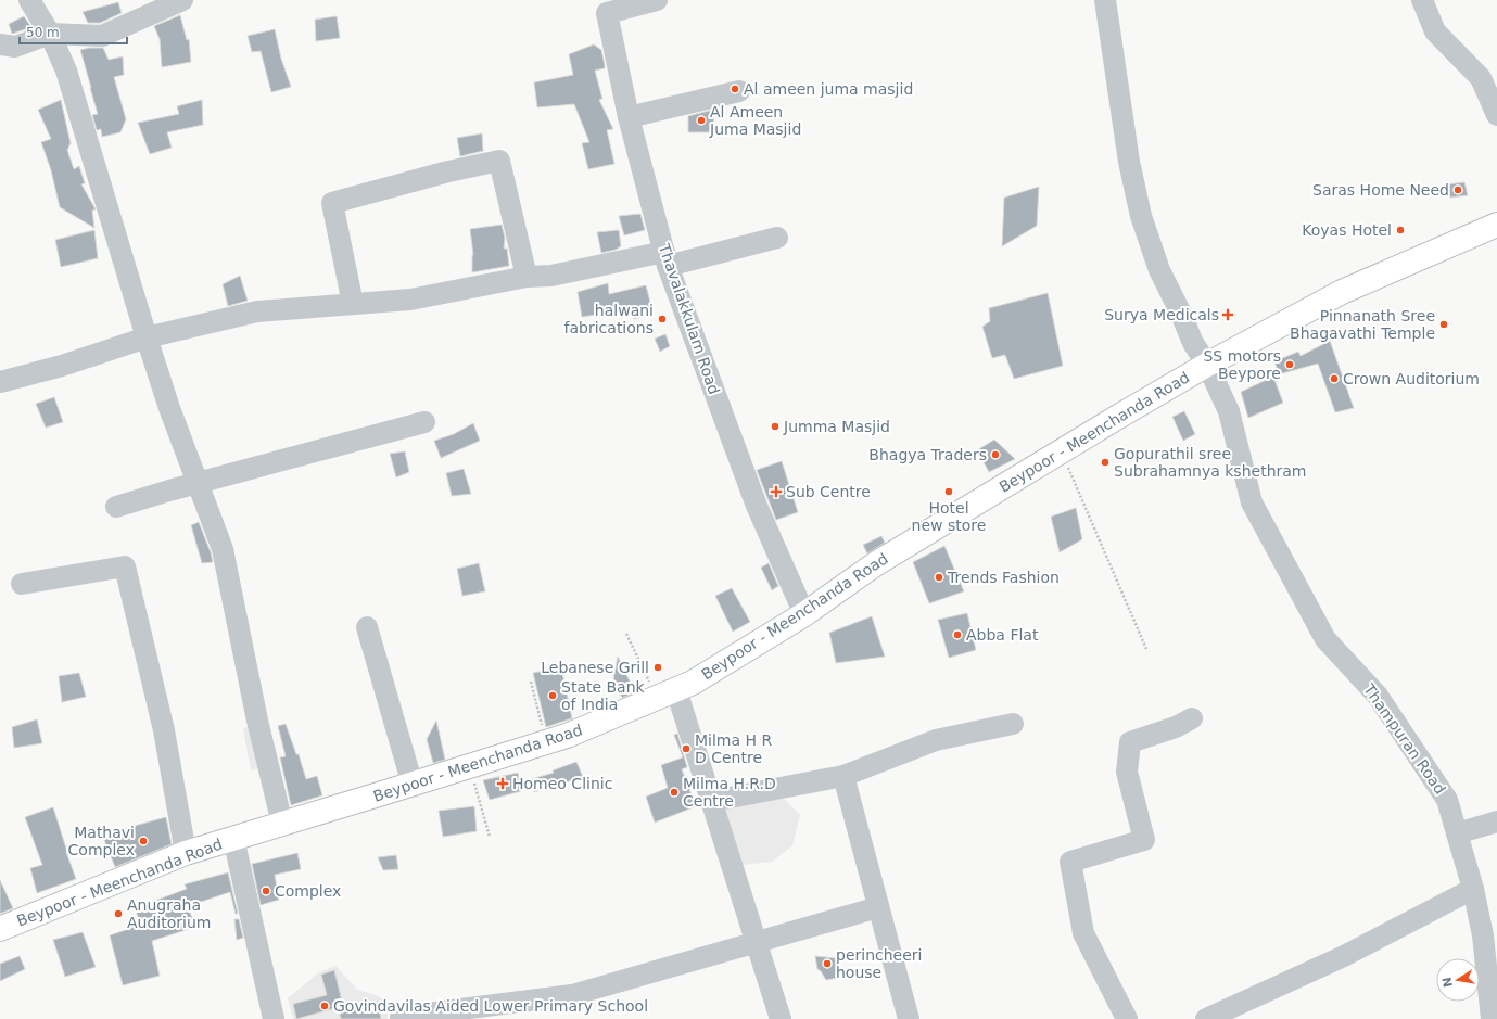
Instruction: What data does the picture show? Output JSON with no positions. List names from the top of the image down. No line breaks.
{"streets":{"main road":["Beypoor - Meenchanda Road"],"street":["Thavalakkulam Road","Thampuran Road"]},"crossings":[["Thavalakkulam Road","Beypoor - Meenchanda Road"],["Beypoor - Meenchanda Road","Thampuran Road"]],"places":{"other":["Al ameen juma masjid","Al Ameen Juma Masjid","Saras Home Need","Koyas Hotel","halwani fabrications","Pinnanath Sree Bhagavathi Temple","SS motors Beypore","Crown Auditorium","Jumma Masjid","Bhagya Traders","Gopurathil sree Subrahamnya kshethram","Hotel new store","Trends Fashion","Abba Flat","Lebanese Grill","State Bank of India","Milma H R D Centre","Milma H.R.D Centre","Mathavi Complex","Complex","Anugraha Auditorium","perincheeri house","Govindavilas Aided Lower Primary School"],"health":["Surya Medicals","Sub Centre","Homeo Clinic"]},"scale_bar":"50 m","north":"left"}
